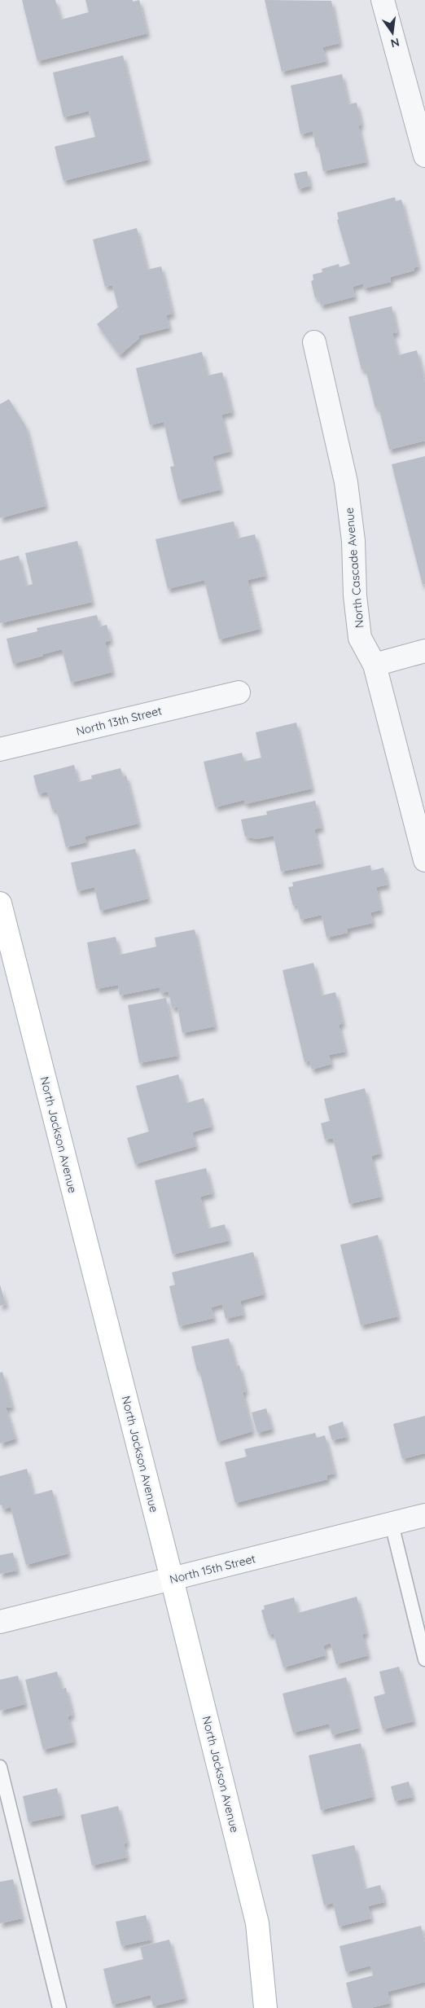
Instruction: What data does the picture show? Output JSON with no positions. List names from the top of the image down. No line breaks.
{"streets":{"main road":["North Jackson Avenue"],"street":["North Cascade Avenue","North 13th Street","North 15th Street"]},"crossings":[["North Jackson Avenue","North 15th Street"]],"north":"bottom"}
